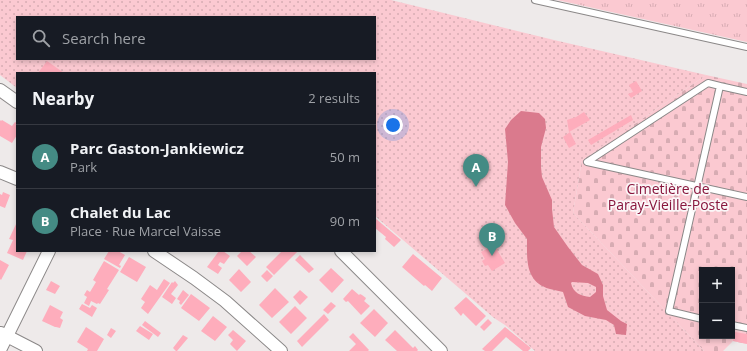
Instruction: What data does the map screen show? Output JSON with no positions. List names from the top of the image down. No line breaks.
{"parks":["Cimetière de Paray-Vieille-Poste"],"page":{"search":"Search here","heading":["Nearby","2 results"],"list":[{"mark":"A","name":"Parc Gaston-Jankiewicz","note":"Park","value":"50 m"},{"mark":"B","name":"Chalet du Lac","note":"Place · Rue Marcel Vaisse","value":"90 m"}],"pins":["A","B"],"map_buttons":["+","−"]}}
